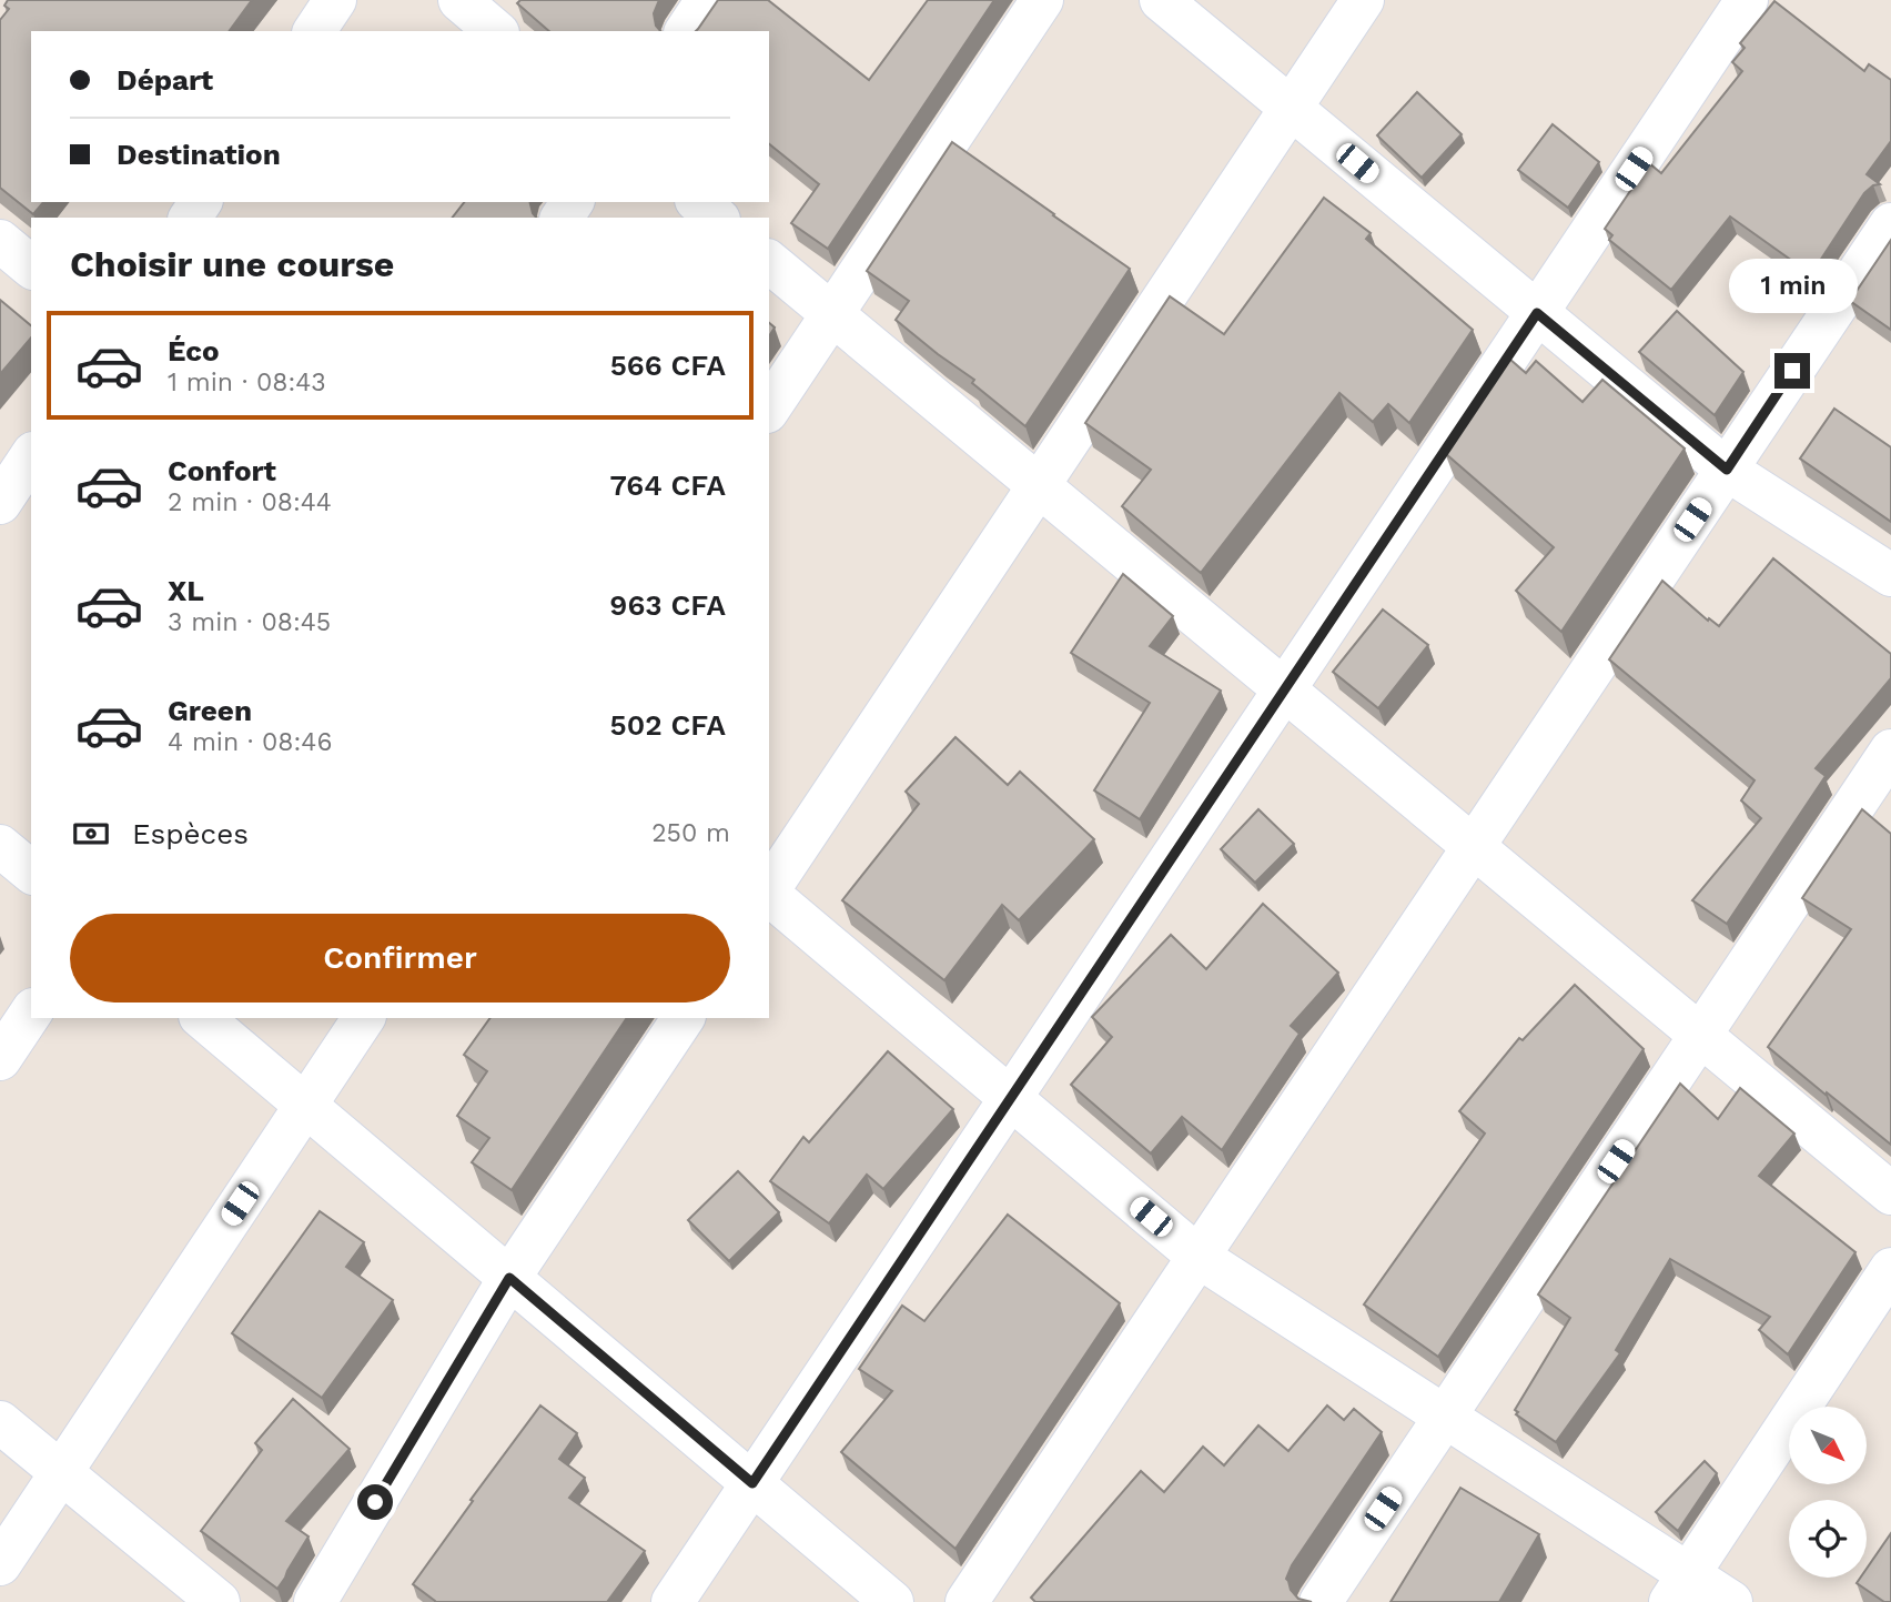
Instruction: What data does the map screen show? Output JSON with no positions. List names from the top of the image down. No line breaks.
{"north":"bottom right","page":{"banner":["Départ","Destination"],"heading":"Choisir une course","bubble":"1 min","list":[{"name":"Éco","note":"1 min · 08:43","value":"566 CFA"},{"name":"Confort","note":"2 min · 08:44","value":"764 CFA"},{"name":"XL","note":"3 min · 08:45","value":"963 CFA"},{"name":"Green","note":"4 min · 08:46","value":"502 CFA"}],"pay":["Espèces","250 m"],"buttons":"Confirmer"}}
